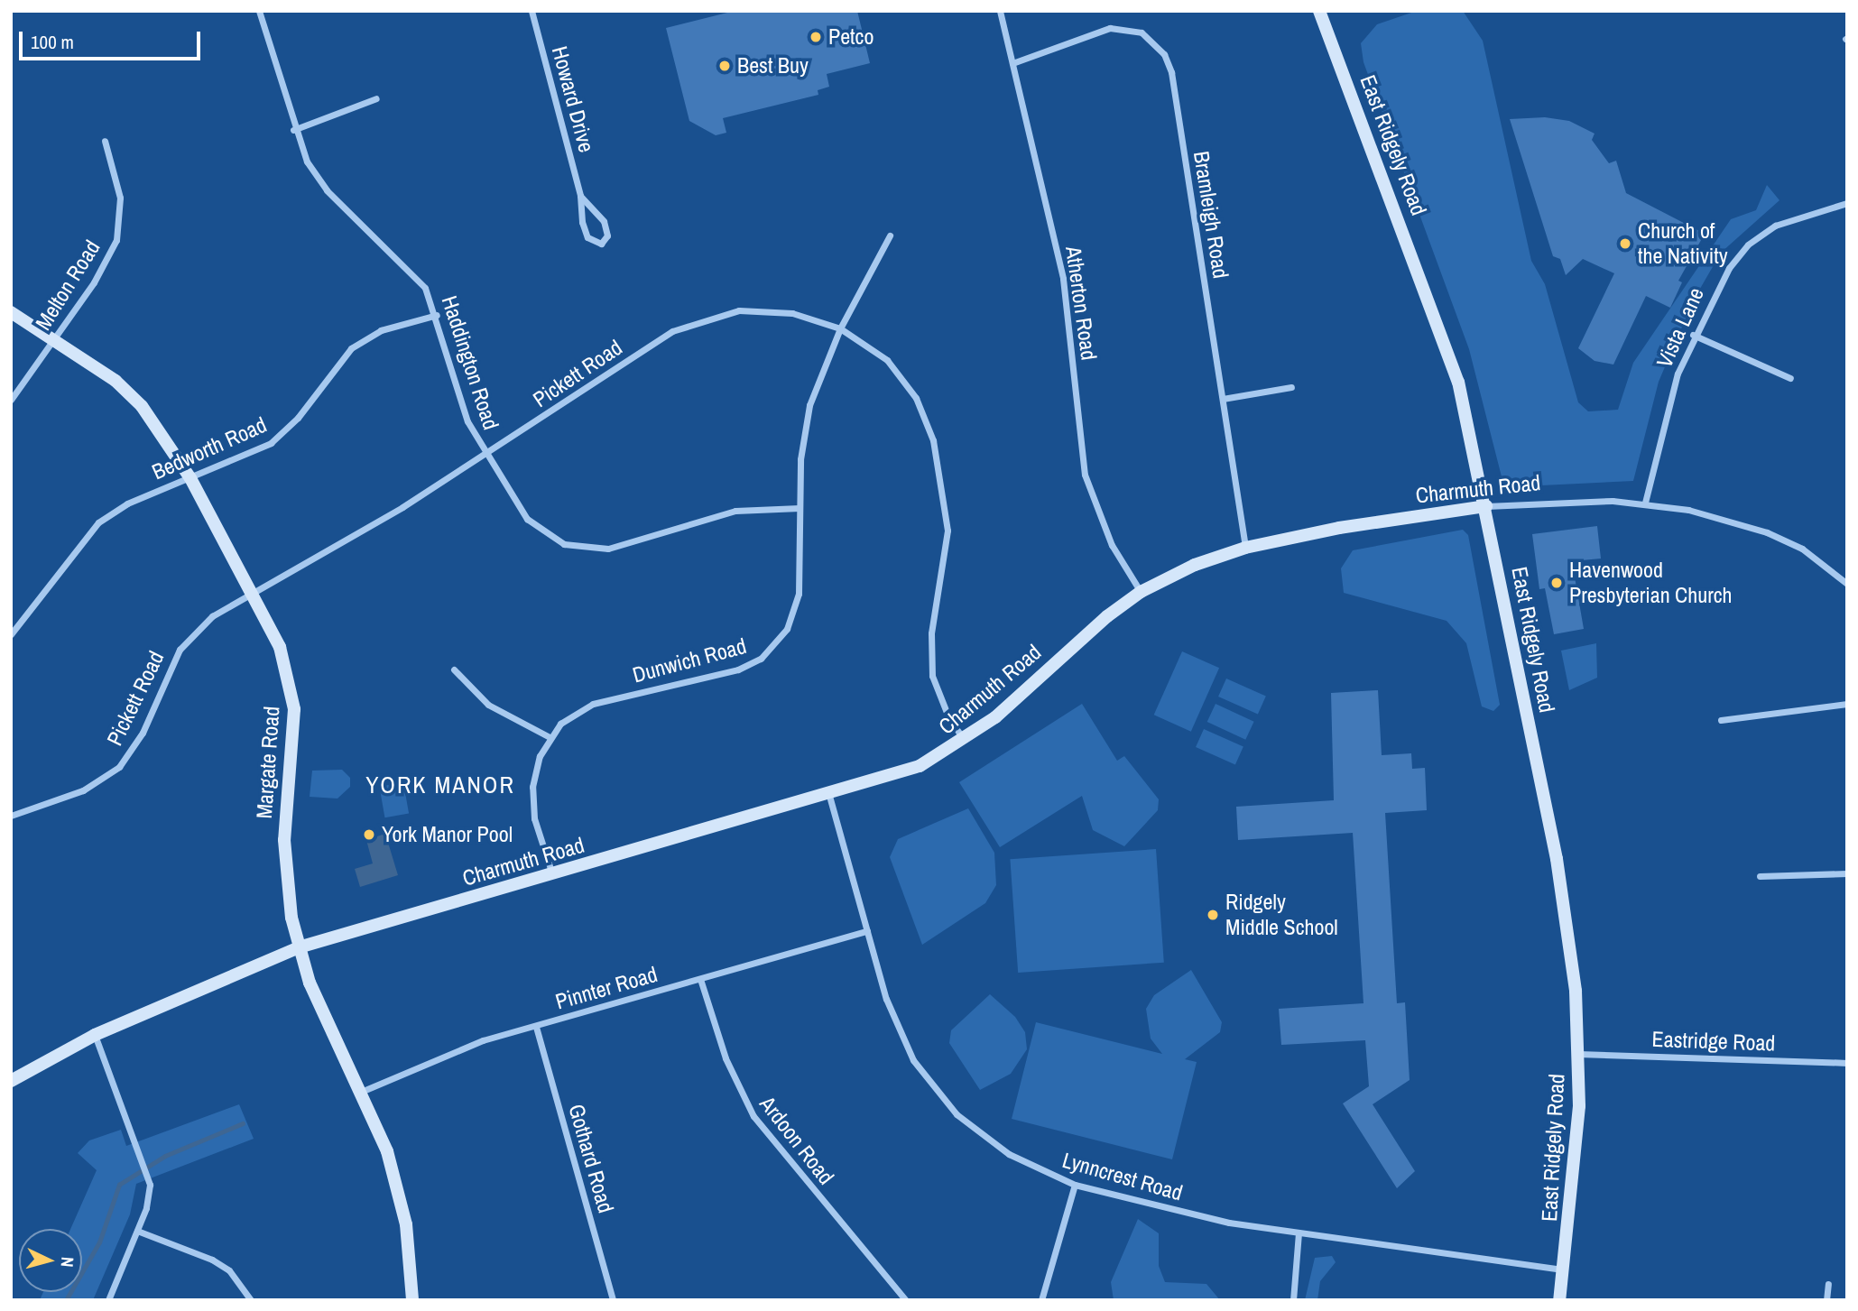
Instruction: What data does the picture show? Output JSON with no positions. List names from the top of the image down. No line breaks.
{"streets":{"street":["Howard Drive","East Ridgely Road","Bramleigh Road","Melton Road","Atherton Road","Vista Lane","Haddington Road","Pickett Road","Bedworth Road","Charmuth Road","Dunwich Road","Margate Road","Pinnter Road","Eastridge Road","Ardoon Road","Gothard Road","Lynncrest Road"]},"crossings":[["East Ridgely Road","Charmuth Road"],["East Ridgely Road","Eastridge Road"],["East Ridgely Road","Lynncrest Road"],["Bramleigh Road","Atherton Road"],["Bramleigh Road","Charmuth Road"],["Melton Road","Margate Road"],["Atherton Road","Charmuth Road"],["Vista Lane","Charmuth Road"],["Haddington Road","Pickett Road"],["Haddington Road","Bedworth Road"],["Haddington Road","Dunwich Road"],["Pickett Road","Charmuth Road"],["Pickett Road","Dunwich Road"],["Pickett Road","Margate Road"],["Bedworth Road","Margate Road"],["Charmuth Road","Dunwich Road"],["Charmuth Road","Margate Road"],["Charmuth Road","Lynncrest Road"],["Margate Road","Pinnter Road"],["Pinnter Road","Ardoon Road"],["Pinnter Road","Gothard Road"],["Pinnter Road","Lynncrest Road"]],"districts":["YORK MANOR"],"places":["Petco","Best Buy","Church of the Nativity","Havenwood Presbyterian Church","York Manor Pool","Ridgely Middle School"],"scale_bar":"100 m","north":"right"}
